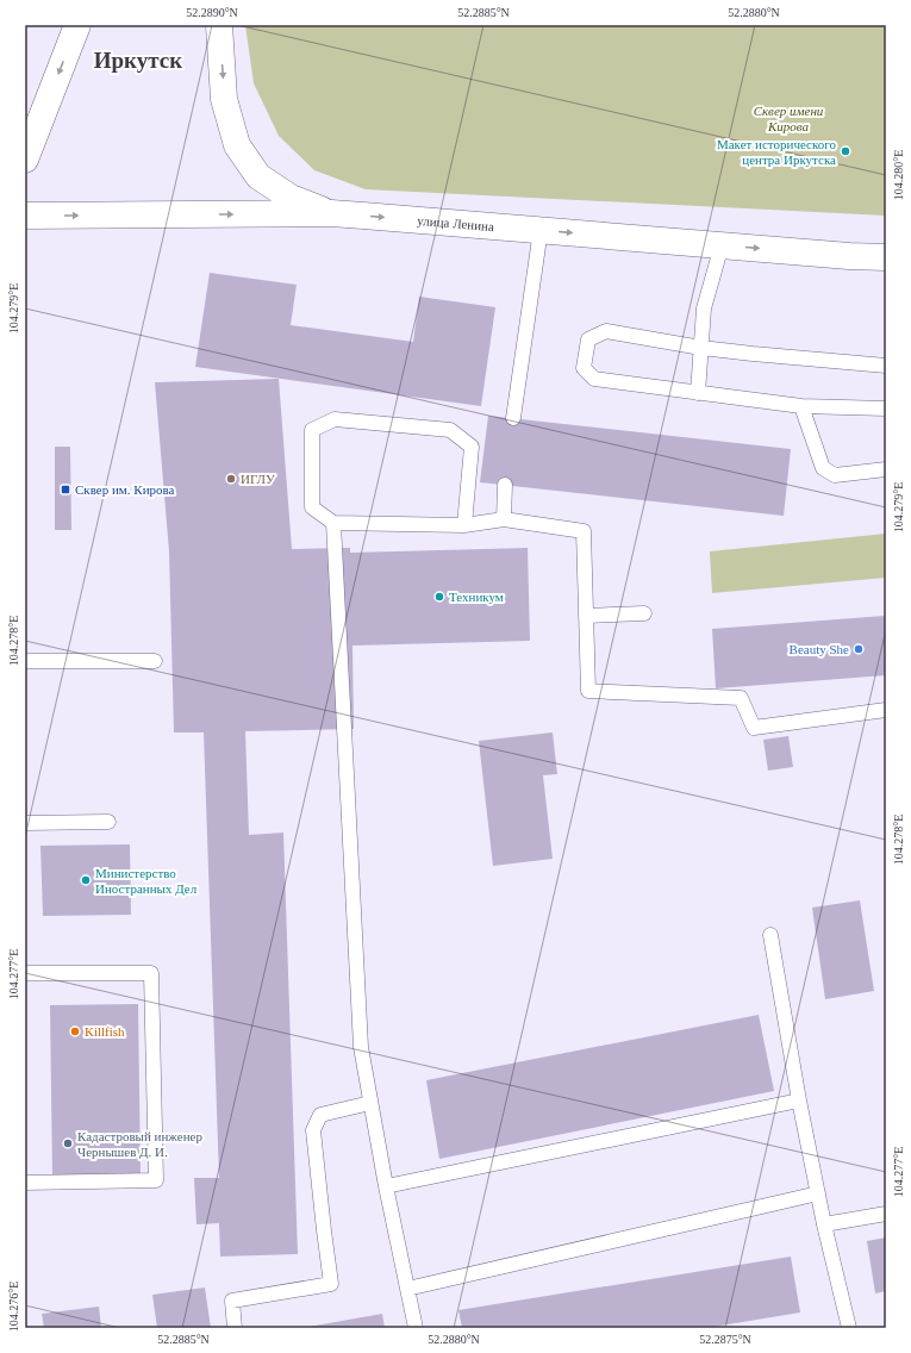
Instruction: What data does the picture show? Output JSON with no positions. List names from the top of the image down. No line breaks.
{"streets":{"main road":["улица Ленина"]},"one_way":["улица Ленина"],"districts":["Иркутск"],"parks":["Сквер имени Кирова"],"places":{"other":["Макет исторического центра Иркутска","ИГЛУ","Техникум","Beauty She","Министерство Иностранных Дел","Killfish","Кадастровый инженер Чернышев Д. И."],"transit":["Сквер им. Кирова"]},"coordinates":["52.2890°N","52.2885°N","52.2880°N","104.280°E","104.279°E","104.278°E","104.277°E","104.276°E","52.2875°N"]}
